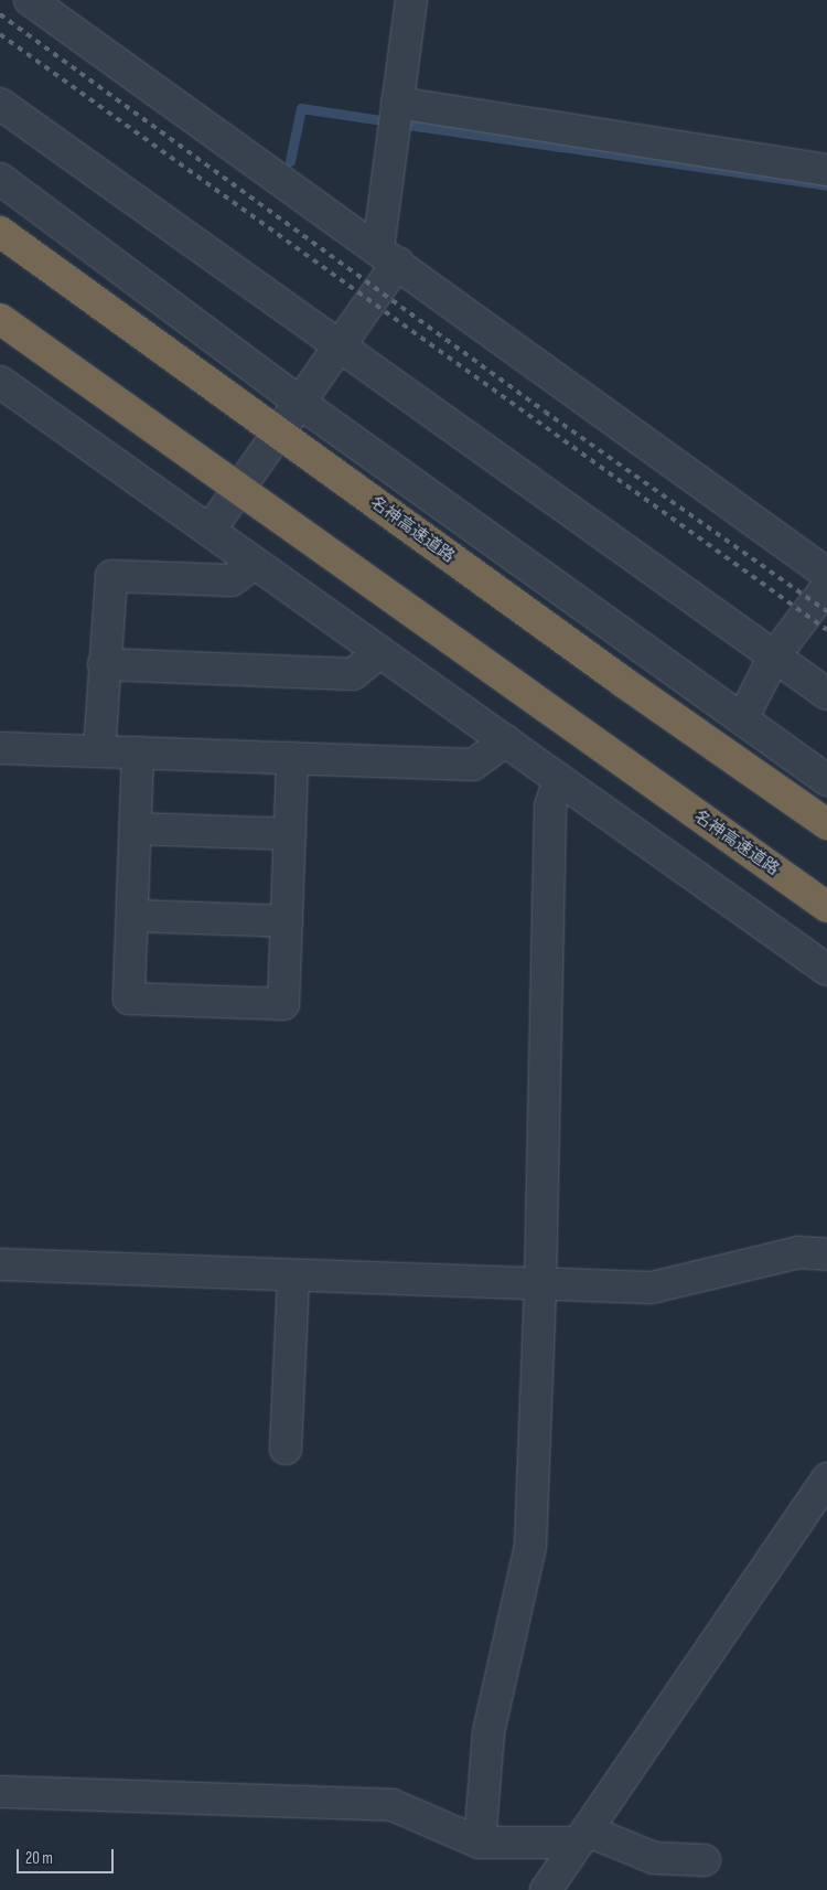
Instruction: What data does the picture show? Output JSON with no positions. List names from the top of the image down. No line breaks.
{"streets":{"highway":["名神高速道路"]},"scale_bar":"20 m"}
